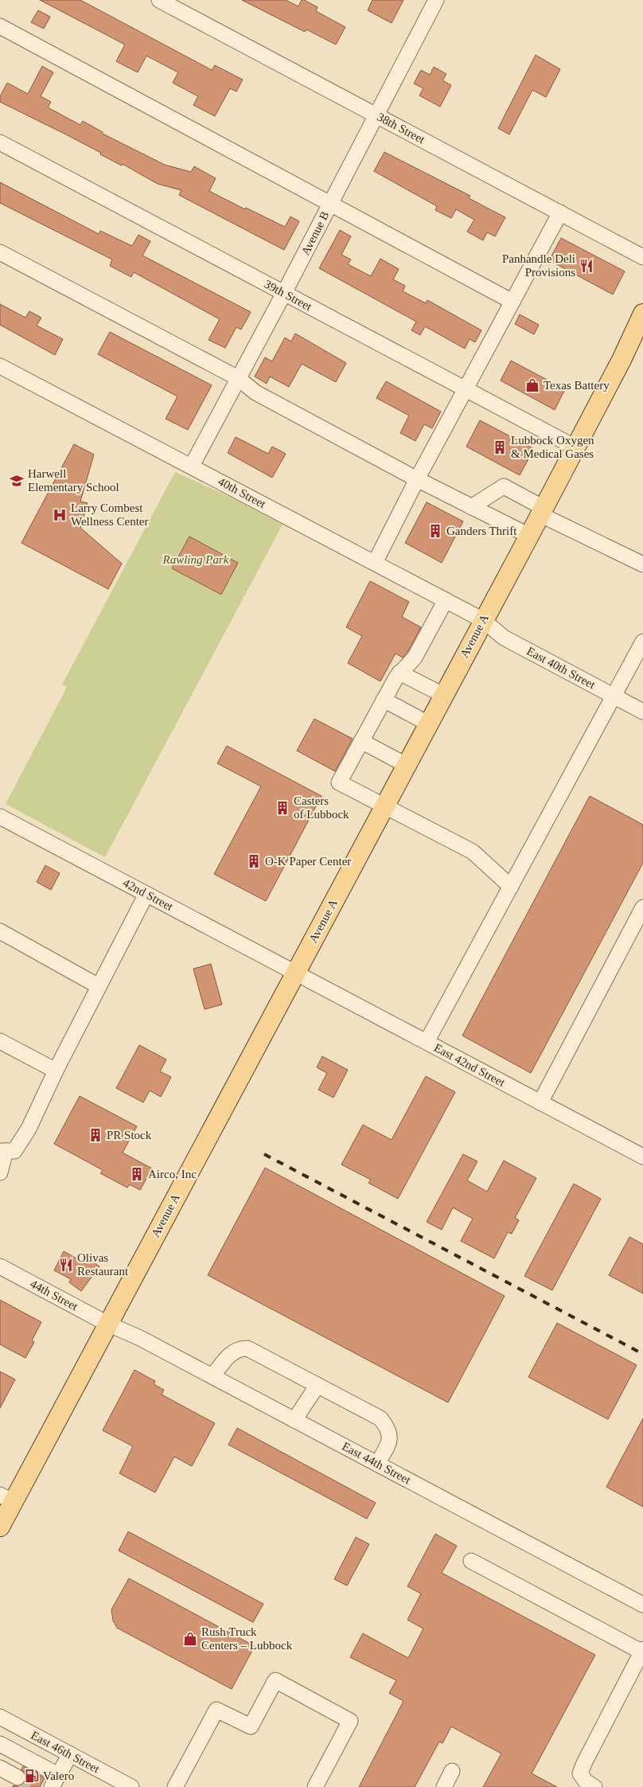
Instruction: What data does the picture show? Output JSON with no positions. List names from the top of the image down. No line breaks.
{"streets":{"main road":["Avenue A"],"street":["38th Street","Avenue B","39th Street","40th Street","East 40th Street","42nd Street","East 42nd Street","44th Street","East 44th Street","East 46th Street"]},"crossings":[["38th Street","Avenue B"],["Avenue B","39th Street"],["Avenue B","40th Street"],["39th Street","Avenue A"],["40th Street","Avenue A"],["40th Street","East 40th Street"],["Avenue A","East 40th Street"],["Avenue A","42nd Street"],["Avenue A","East 42nd Street"],["Avenue A","44th Street"],["Avenue A","East 44th Street"],["42nd Street","East 42nd Street"],["44th Street","East 44th Street"]],"parks":["Rawling Park"],"places":{"restaurant":["Panhandle Deli Provisions","Olivas Restaurant"],"shop":["Texas Battery","Rush Truck Centers – Lubbock"],"building":["Lubbock Oxygen & Medical Gases","Ganders Thrift","Casters of Lubbock","O-K Paper Center","PR Stock","Airco, Inc"],"school or university":["Harwell Elementary School"],"hospital":["Larry Combest Wellness Center"],"fuel station":["Valero"]}}
